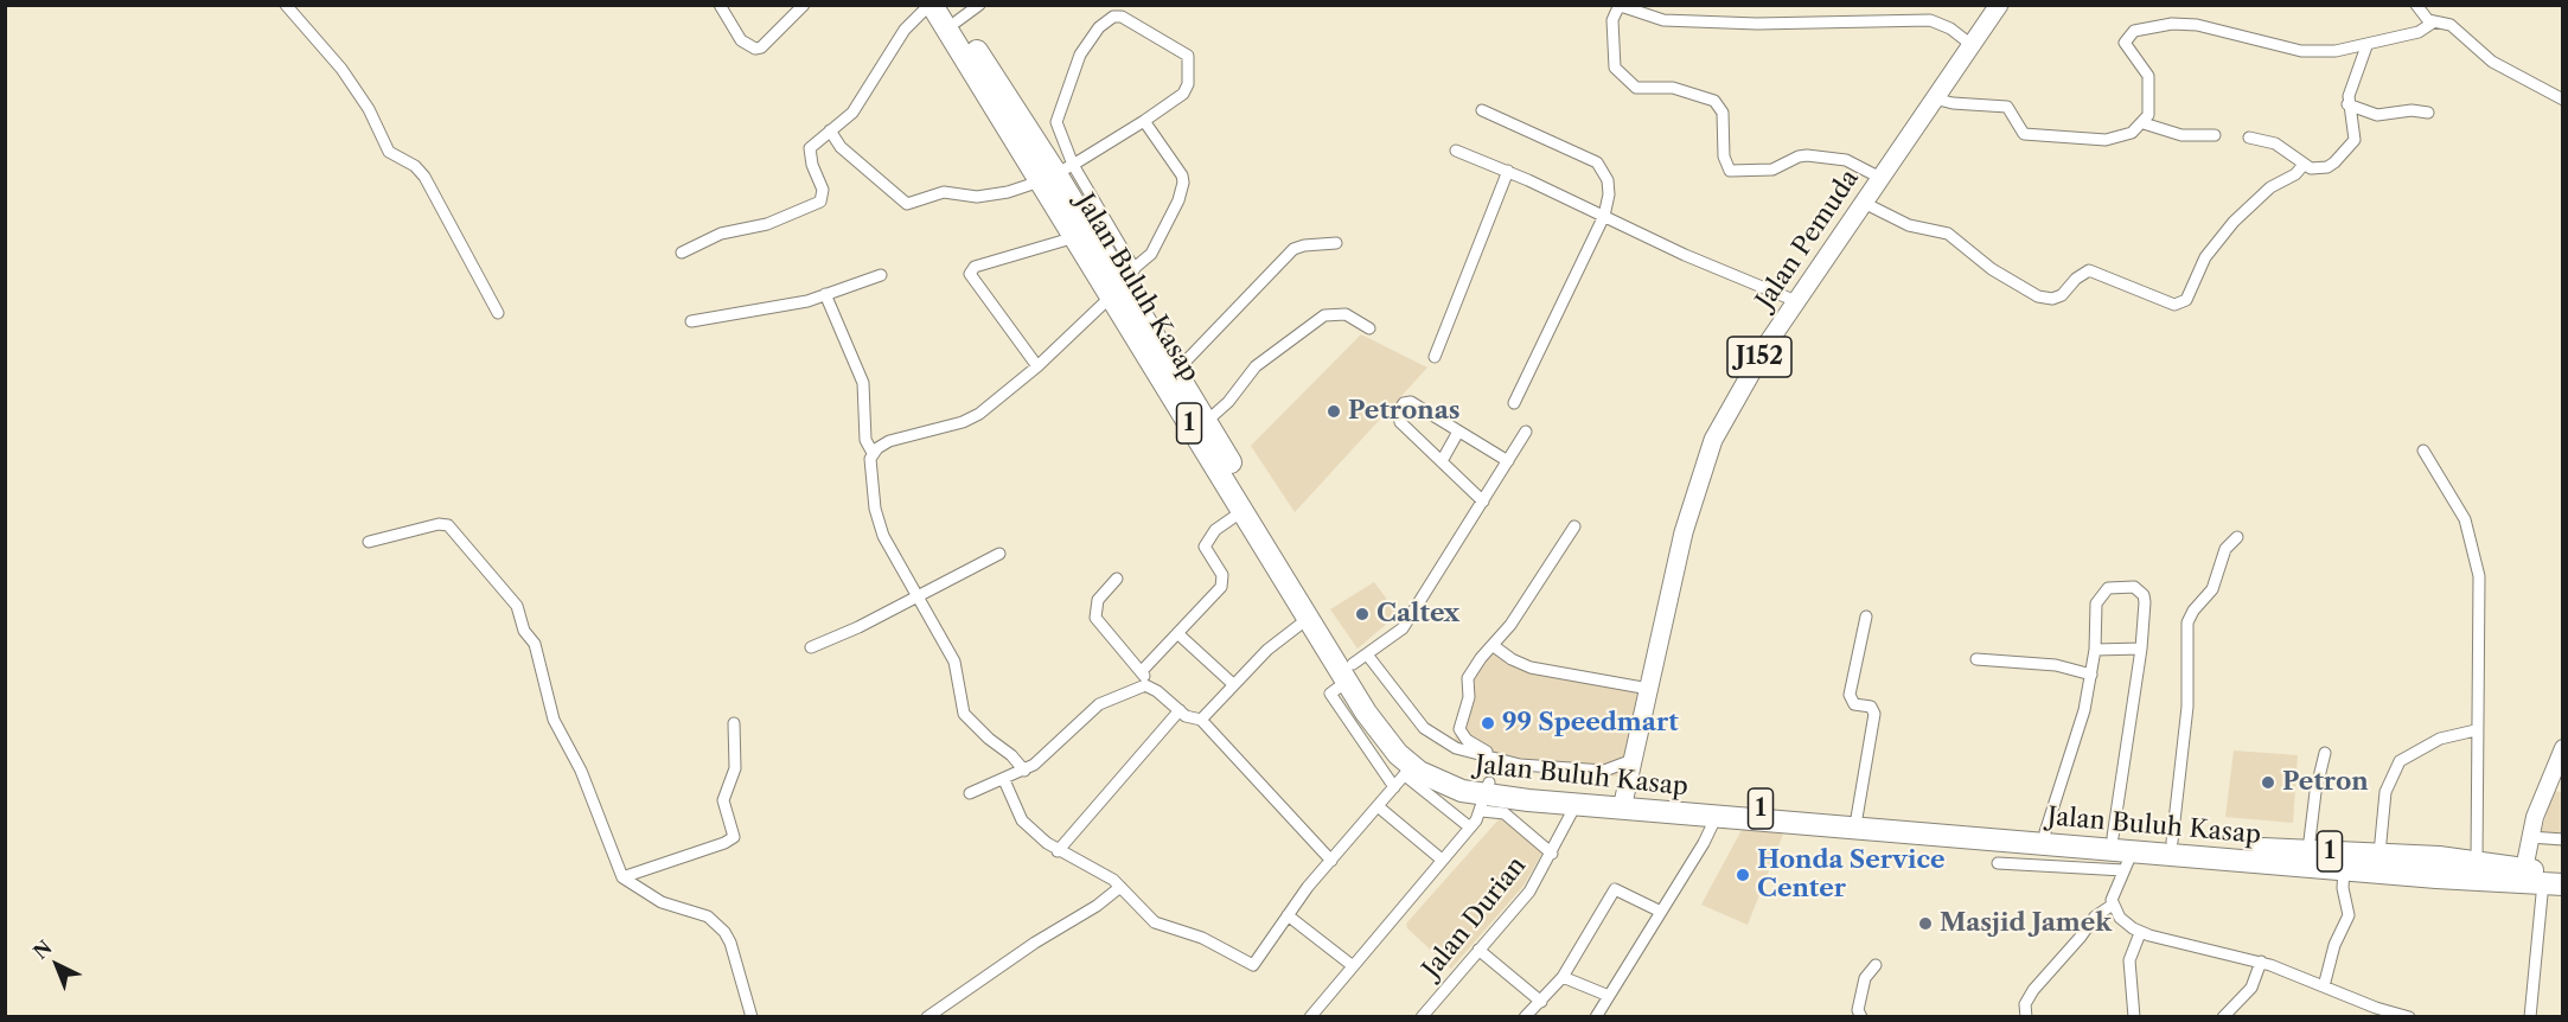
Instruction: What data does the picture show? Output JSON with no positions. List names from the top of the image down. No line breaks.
{"streets":{"highway":["Jalan Buluh Kasap","1"],"main road":["Jalan Pemuda","J152"],"street":["Jalan Durian"]},"crossings":[["Jalan Pemuda","Jalan Buluh Kasap"],["Jalan Buluh Kasap","Jalan Durian"]],"places":["Petronas","Caltex","99 Speedmart","Petron","Honda Service Center","Masjid Jamek"],"north":"top left"}
